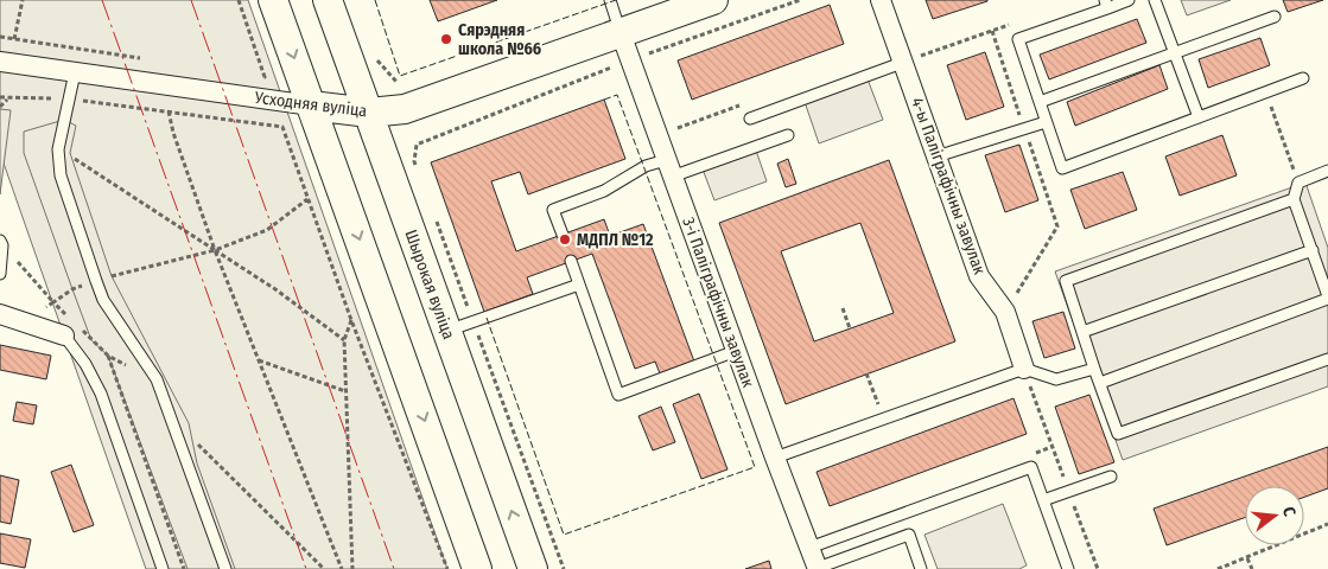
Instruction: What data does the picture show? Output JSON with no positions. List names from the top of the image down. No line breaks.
{"streets":{"main road":["Усходняя вуліца","Шырокая вуліца"],"street":["4-ы Паліграфічны завулак","3-і Паліграфічны завулак"]},"crossings":[["Усходняя вуліца","Шырокая вуліца"],["Усходняя вуліца","3-і Паліграфічны завулак"]],"places":["Сярэдняя школа №66","МДПЛ №12"],"north":"right"}
